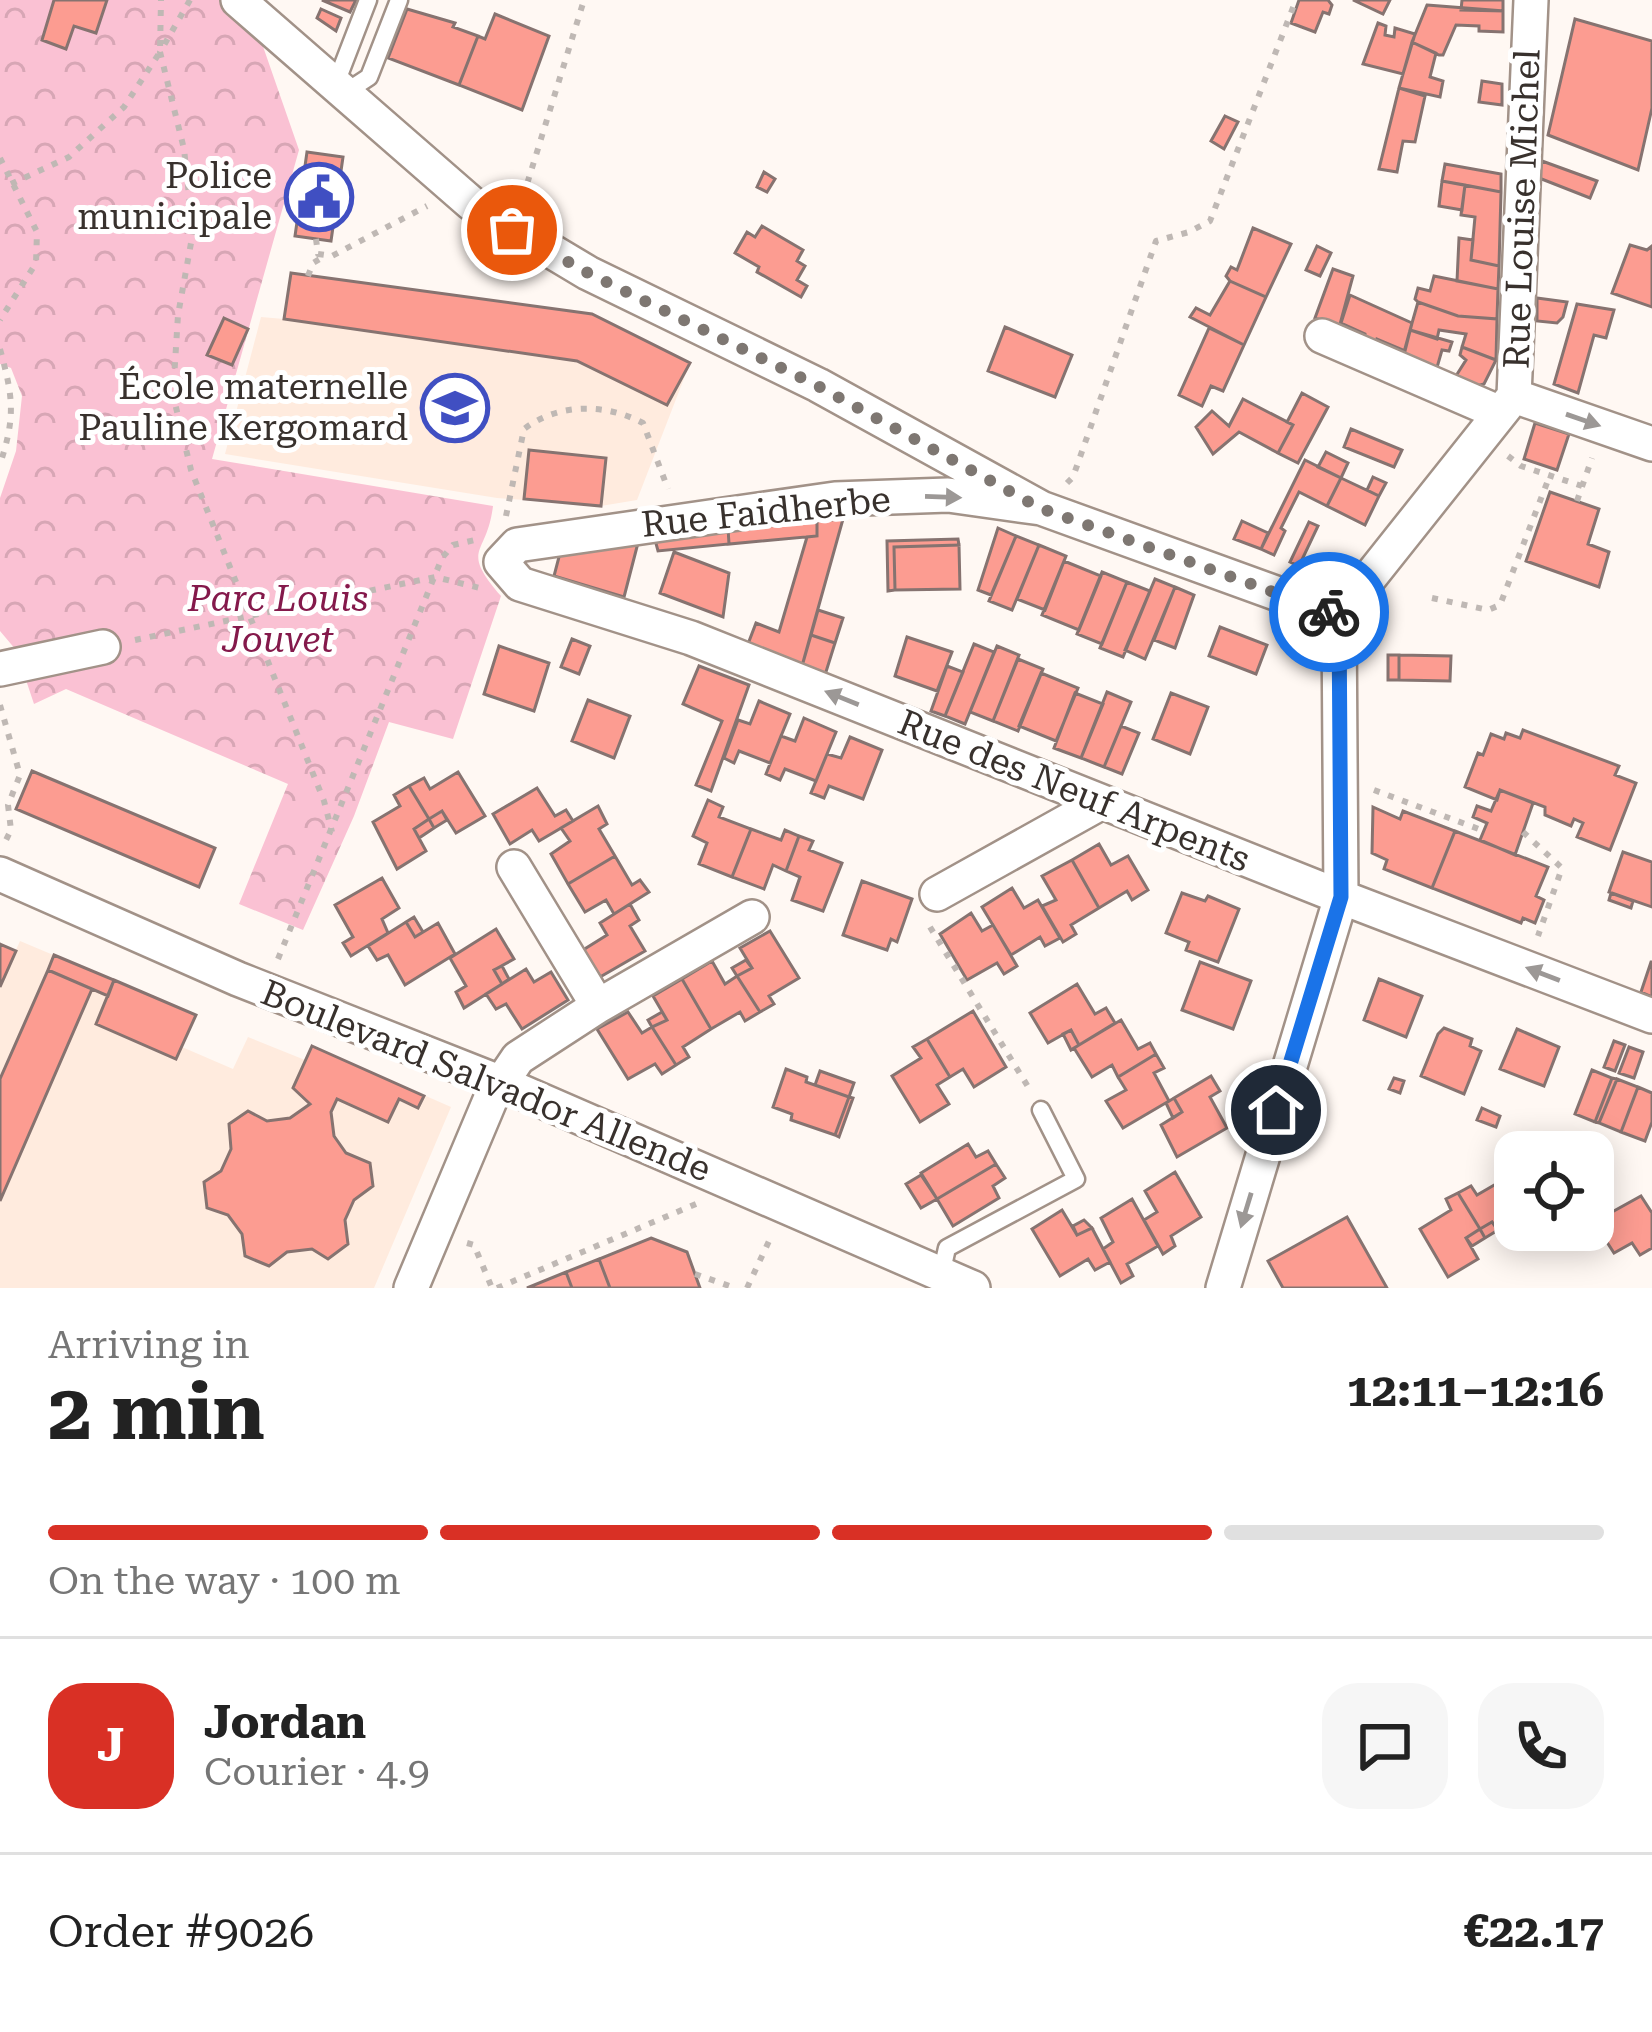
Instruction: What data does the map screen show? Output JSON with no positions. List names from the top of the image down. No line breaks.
{"streets":{"street":["Rue Louise Michel","Rue Faidherbe","Rue des Neuf Arpents","Boulevard Salvador Allende"]},"crossings":[["Rue Faidherbe","Rue des Neuf Arpents"]],"one_way":["Rue Faidherbe"],"parks":["Parc Louis Jouvet"],"places":{"public building":["Police municipale"],"school or university":["École maternelle Pauline Kergomard"]},"page":{"heading":["2 min","Arriving in","12:11–12:16"],"panel":["Jordan","Courier · 4.9","Order #9026","€22.17"],"bar":"On the way · 100 m","round":"J"}}
